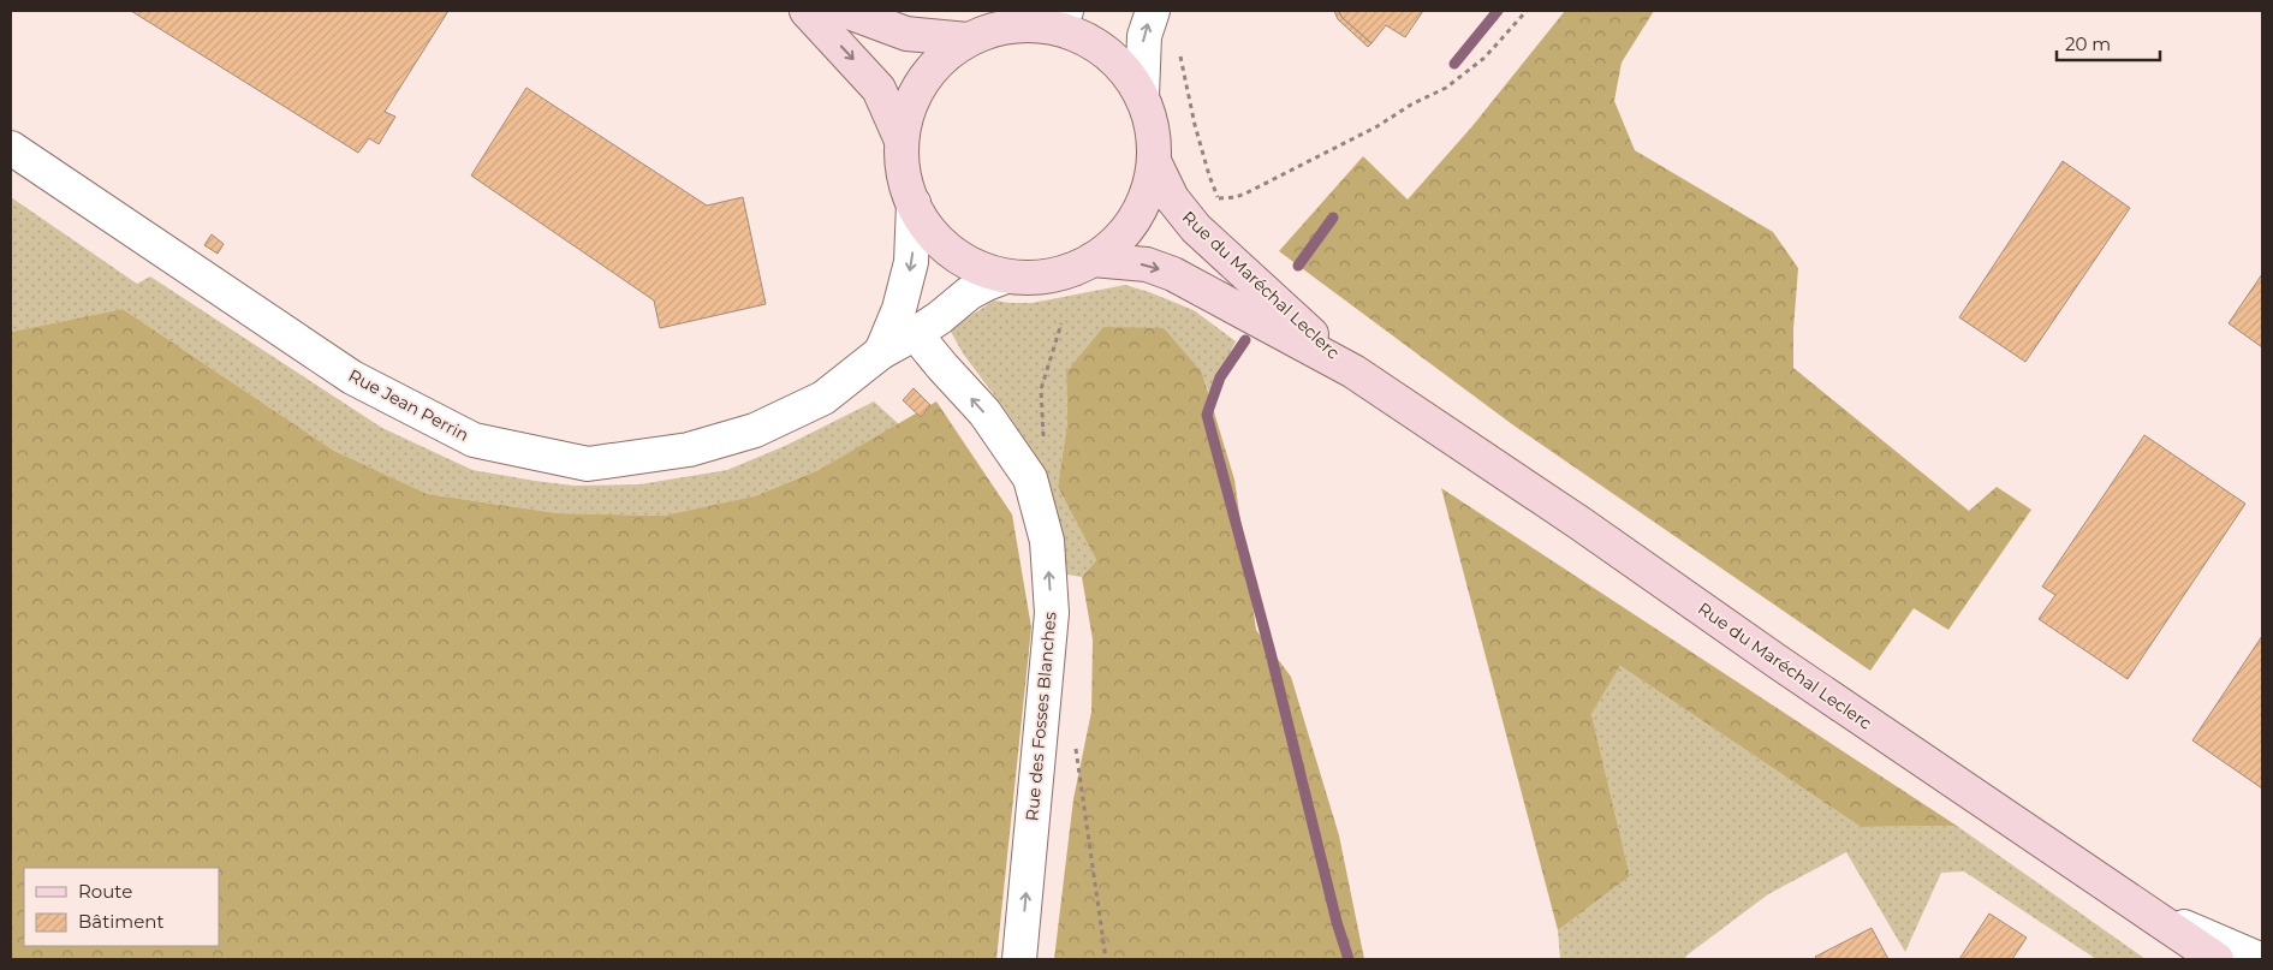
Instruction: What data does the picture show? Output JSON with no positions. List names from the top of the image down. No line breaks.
{"streets":{"main road":["Rue du Maréchal Leclerc"],"street":["Rue Jean Perrin","Rue des Fosses Blanches"]},"crossings":[["Rue Jean Perrin","Rue des Fosses Blanches"]],"one_way":["Rue des Fosses Blanches"],"legend":["Route","Bâtiment"],"scale_bar":"20 m"}
